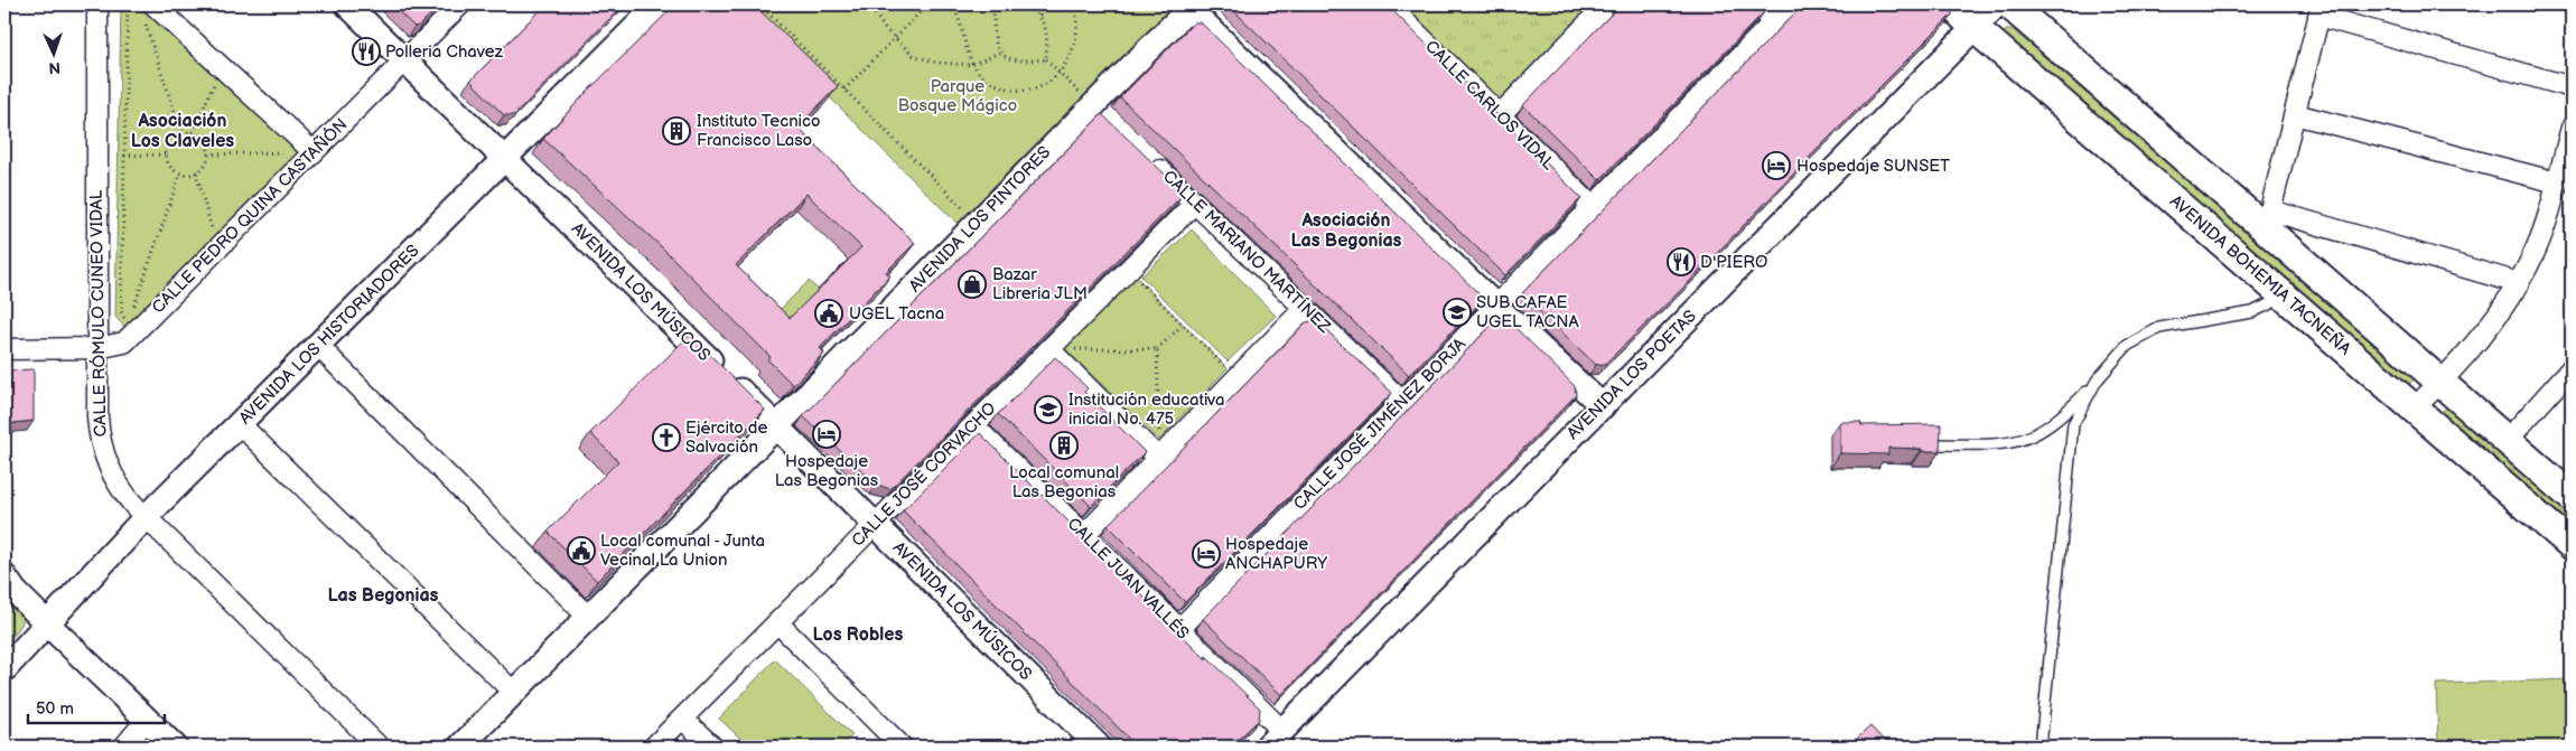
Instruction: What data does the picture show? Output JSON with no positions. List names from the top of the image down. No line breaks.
{"streets":{"main road":["AVENIDA BOHEMIA TACNEÑA"],"street":["CALLE CARLOS VIDAL","CALLE PEDRO QUINA CASTAÑÓN","AVENIDA LOS PINTORES","CALLE MARIANO MARTÍNEZ","AVENIDA LOS MÚSICOS","CALLE RÓMULO CUNEO VIDAL","AVENIDA LOS HISTORIADORES","AVENIDA LOS POETAS","CALLE JOSÉ JIMÉNEZ BORJA","CALLE JOSÉ CORVACHO","CALLE JUAN VALLÉS"]},"crossings":[["CALLE CARLOS VIDAL","CALLE JOSÉ JIMÉNEZ BORJA"],["CALLE PEDRO QUINA CASTAÑÓN","AVENIDA LOS MÚSICOS"],["CALLE PEDRO QUINA CASTAÑÓN","CALLE RÓMULO CUNEO VIDAL"],["AVENIDA LOS PINTORES","AVENIDA LOS MÚSICOS"],["CALLE MARIANO MARTÍNEZ","CALLE JOSÉ JIMÉNEZ BORJA"],["CALLE MARIANO MARTÍNEZ","CALLE JOSÉ CORVACHO"],["AVENIDA BOHEMIA TACNEÑA","AVENIDA LOS POETAS"],["AVENIDA LOS MÚSICOS","AVENIDA LOS HISTORIADORES"],["AVENIDA LOS MÚSICOS","CALLE JOSÉ CORVACHO"],["CALLE RÓMULO CUNEO VIDAL","AVENIDA LOS HISTORIADORES"],["AVENIDA LOS POETAS","CALLE JUAN VALLÉS"],["CALLE JOSÉ JIMÉNEZ BORJA","CALLE JUAN VALLÉS"],["CALLE JOSÉ CORVACHO","CALLE JUAN VALLÉS"]],"districts":["Asociación Los Claveles","Asociación Las Begonias","Las Begonias","Los Robles"],"parks":["Parque Bosque Mágico"],"places":{"restaurant":["Polleria Chavez","D'PIERO"],"building":["Instituto Tecnico Francisco Laso","Local comunal Las Begonias"],"hotel":["Hospedaje SUNSET","Hospedaje Las Begonias","Hospedaje ANCHAPURY"],"shop":["Bazar Libreria JLM"],"school or university":["SUB CAFAE UGEL TACNA","Institución educativa inicial No. 475"],"public building":["UGEL Tacna","Local comunal - Junta Vecinal La Union"],"church":["Ejército de Salvación"]},"scale_bar":"50 m","north":"bottom"}
